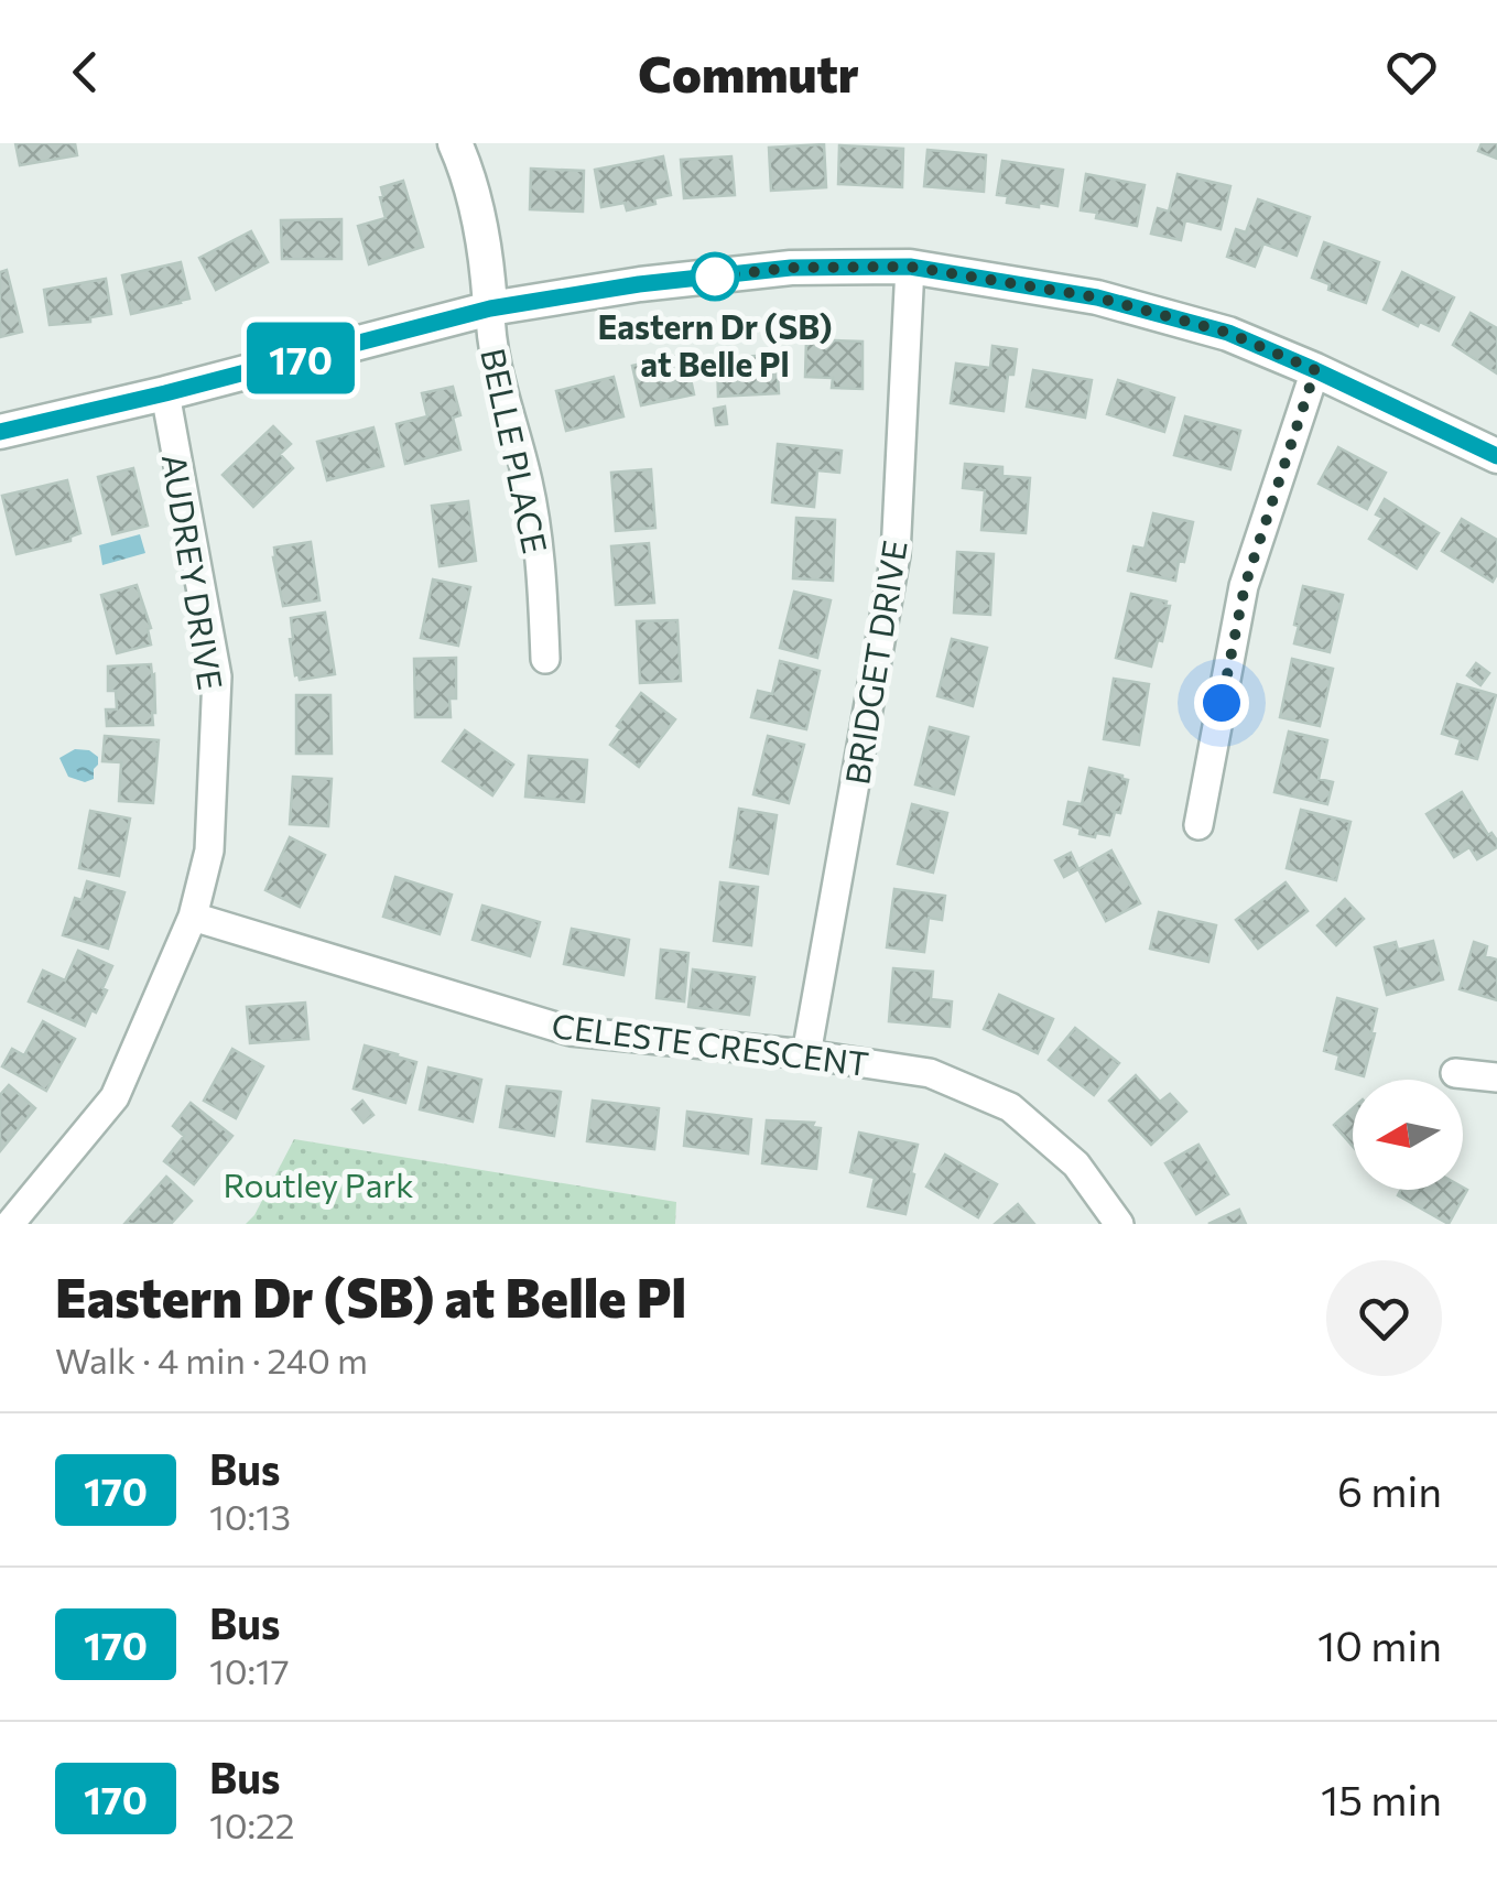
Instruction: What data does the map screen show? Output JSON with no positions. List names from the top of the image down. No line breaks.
{"streets":{"street":["BELLE PLACE","AUDREY DRIVE","BRIDGET DRIVE","CELESTE CRESCENT"]},"crossings":[["AUDREY DRIVE","CELESTE CRESCENT"],["BRIDGET DRIVE","CELESTE CRESCENT"]],"parks":["Routley Park"],"places":["Eastern Dr (SB) at Belle Pl"],"lines":["bus line 170"],"north":"left","page":{"header":"Commutr","on_map":"170","heading":["Eastern Dr (SB) at Belle Pl","Walk · 4 min · 240 m"],"list":[{"mark":"170","name":"Bus","note":"10:13","value":"6 min"},{"mark":"170","name":"Bus","note":"10:17","value":"10 min"},{"mark":"170","name":"Bus","note":"10:22","value":"15 min"}]}}
